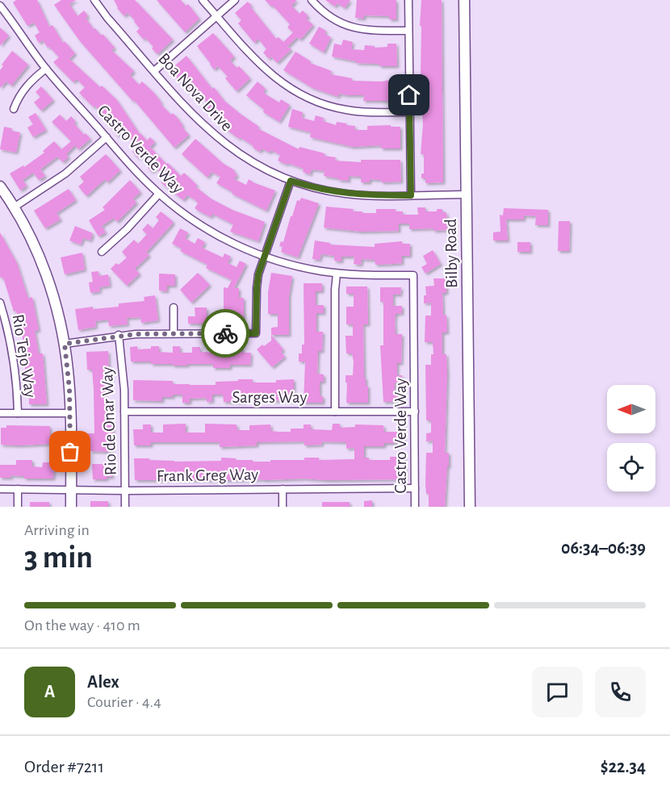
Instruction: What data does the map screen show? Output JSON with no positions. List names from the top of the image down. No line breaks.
{"streets":{"main road":["Bilby Road"],"street":["Boa Nova Drive","Castro Verde Way","Rio Tejo Way","Sarges Way","Rio de Onar Way","Frank Greg Way"]},"crossings":[["Boa Nova Drive","Bilby Road"],["Castro Verde Way","Sarges Way"],["Castro Verde Way","Frank Greg Way"],["Sarges Way","Rio de Onar Way"],["Rio de Onar Way","Frank Greg Way"]],"north":"left","page":{"heading":["3 min","Arriving in","06:34–06:39"],"panel":["Alex","Courier · 4.4","Order #7211","$22.34"],"bar":"On the way · 410 m","round":"A"}}
